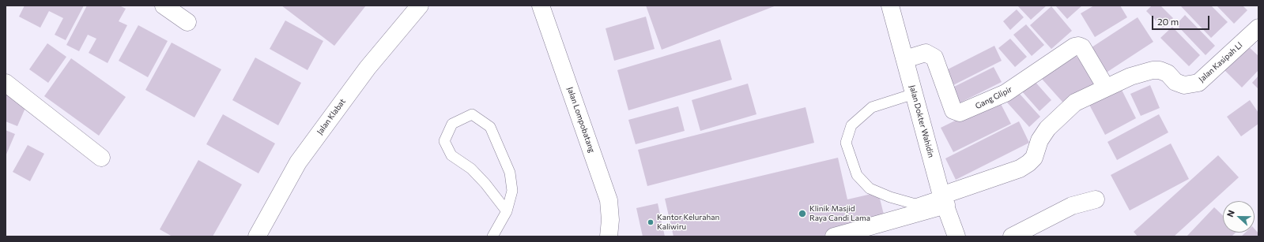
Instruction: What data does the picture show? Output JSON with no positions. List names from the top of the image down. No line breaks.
{"streets":{"main road":["Jalan Kasipah Ll","Gang Glipir","Jalan Klabat","Jalan Lompobatang","Jalan Dokter Wahidin"]},"crossings":[["Jalan Kasipah Ll","Gang Glipir"],["Jalan Kasipah Ll","Jalan Dokter Wahidin"],["Gang Glipir","Jalan Dokter Wahidin"]],"places":["Klinik Masjid Raya Candi Lama","Kantor Kelurahan Kaliwiru"],"scale_bar":"20 m","north":"left"}
